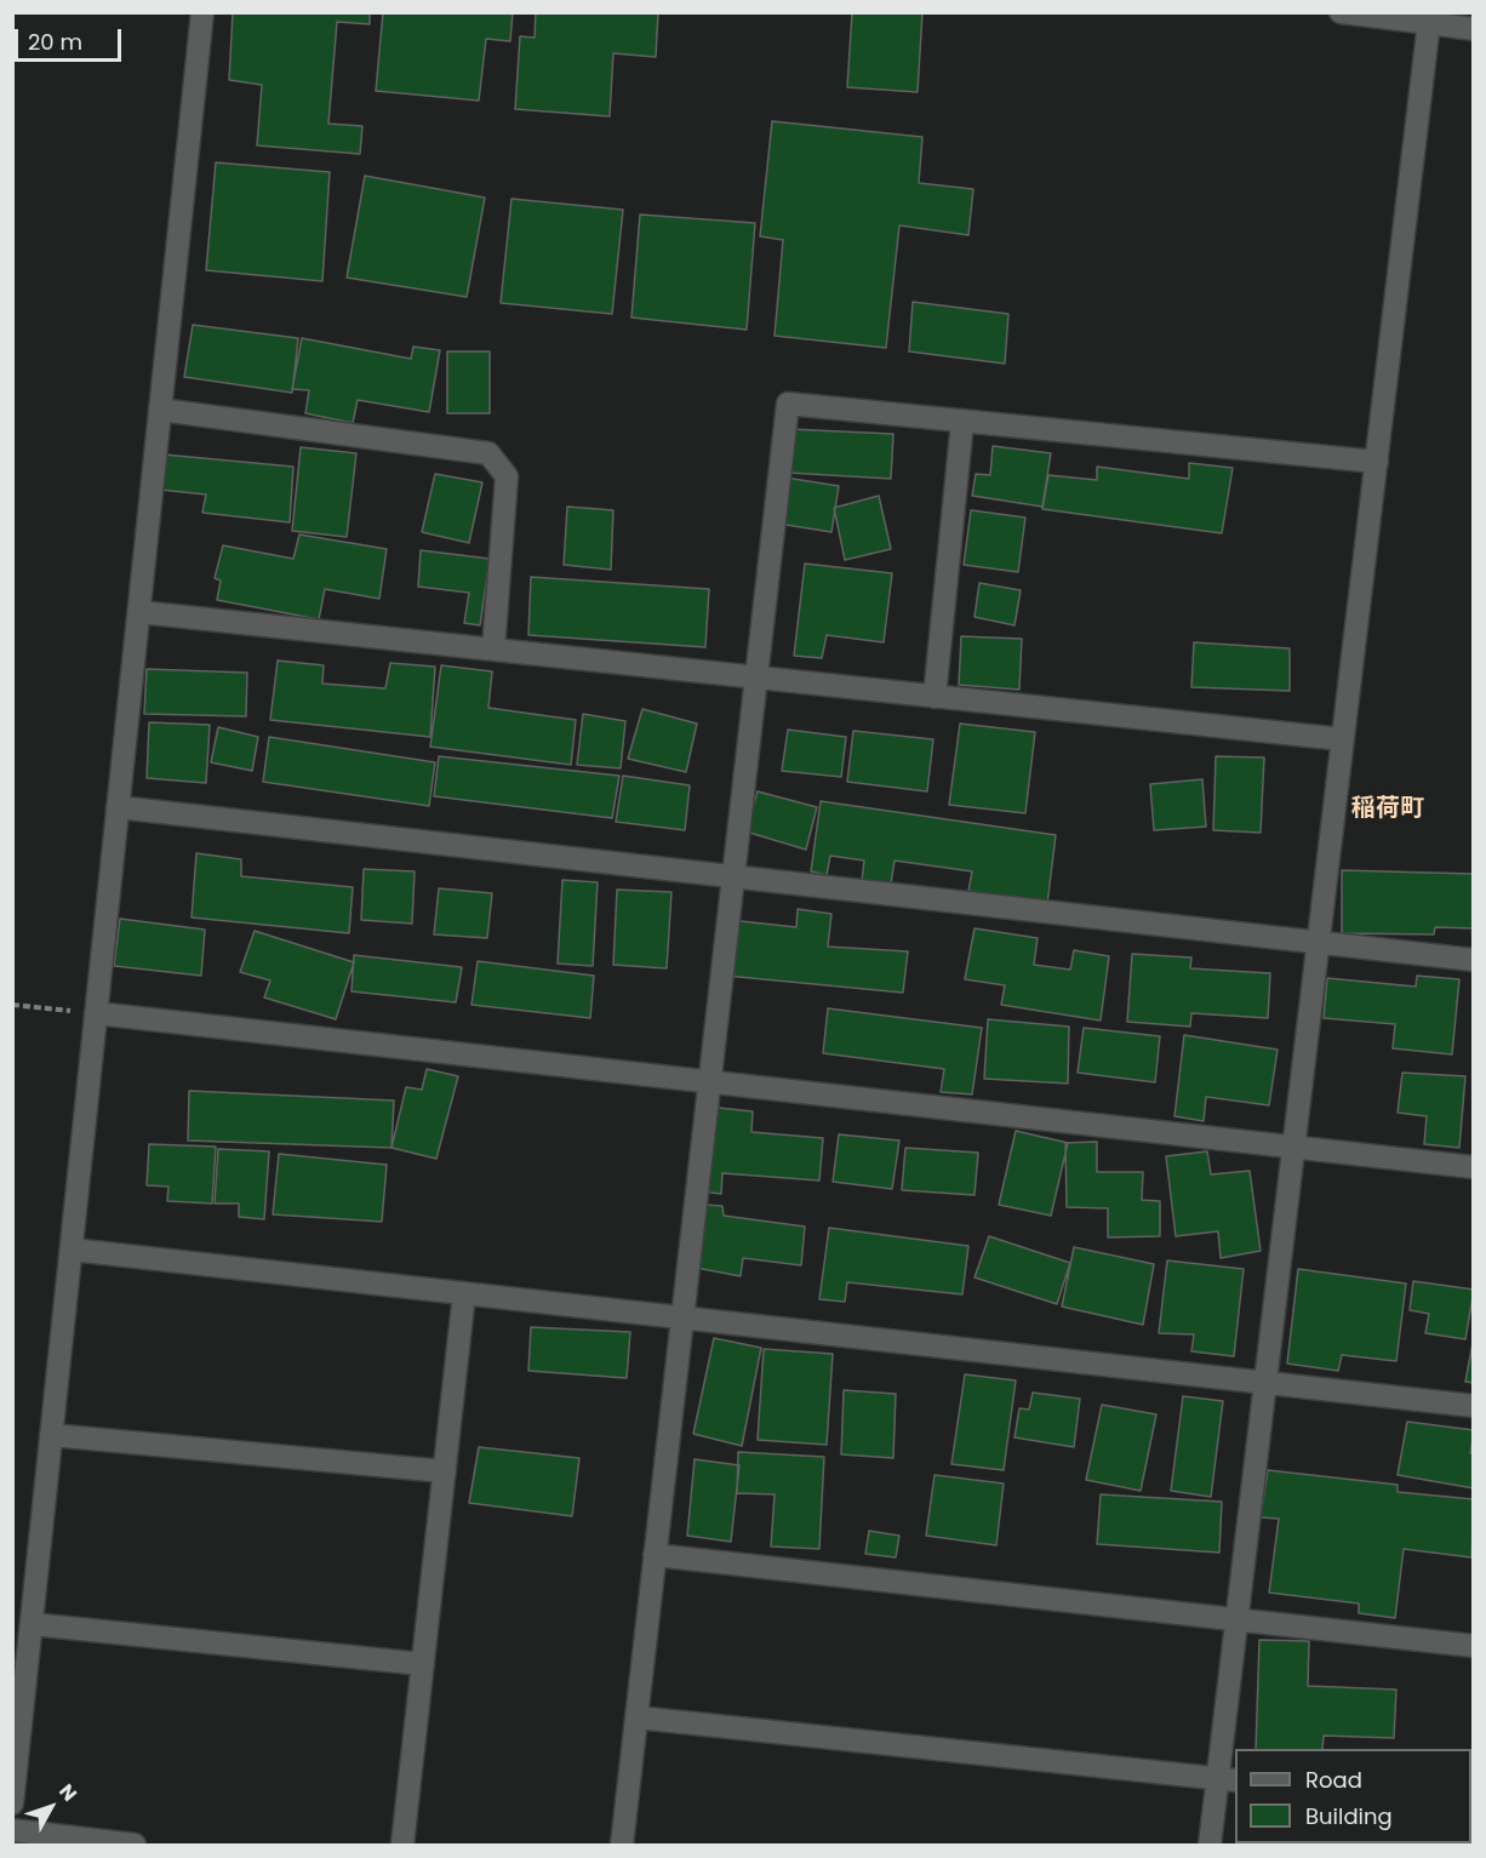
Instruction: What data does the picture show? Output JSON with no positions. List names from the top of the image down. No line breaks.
{"districts":["稲荷町"],"legend":["Road","Building"],"scale_bar":"20 m","north":"top right"}
